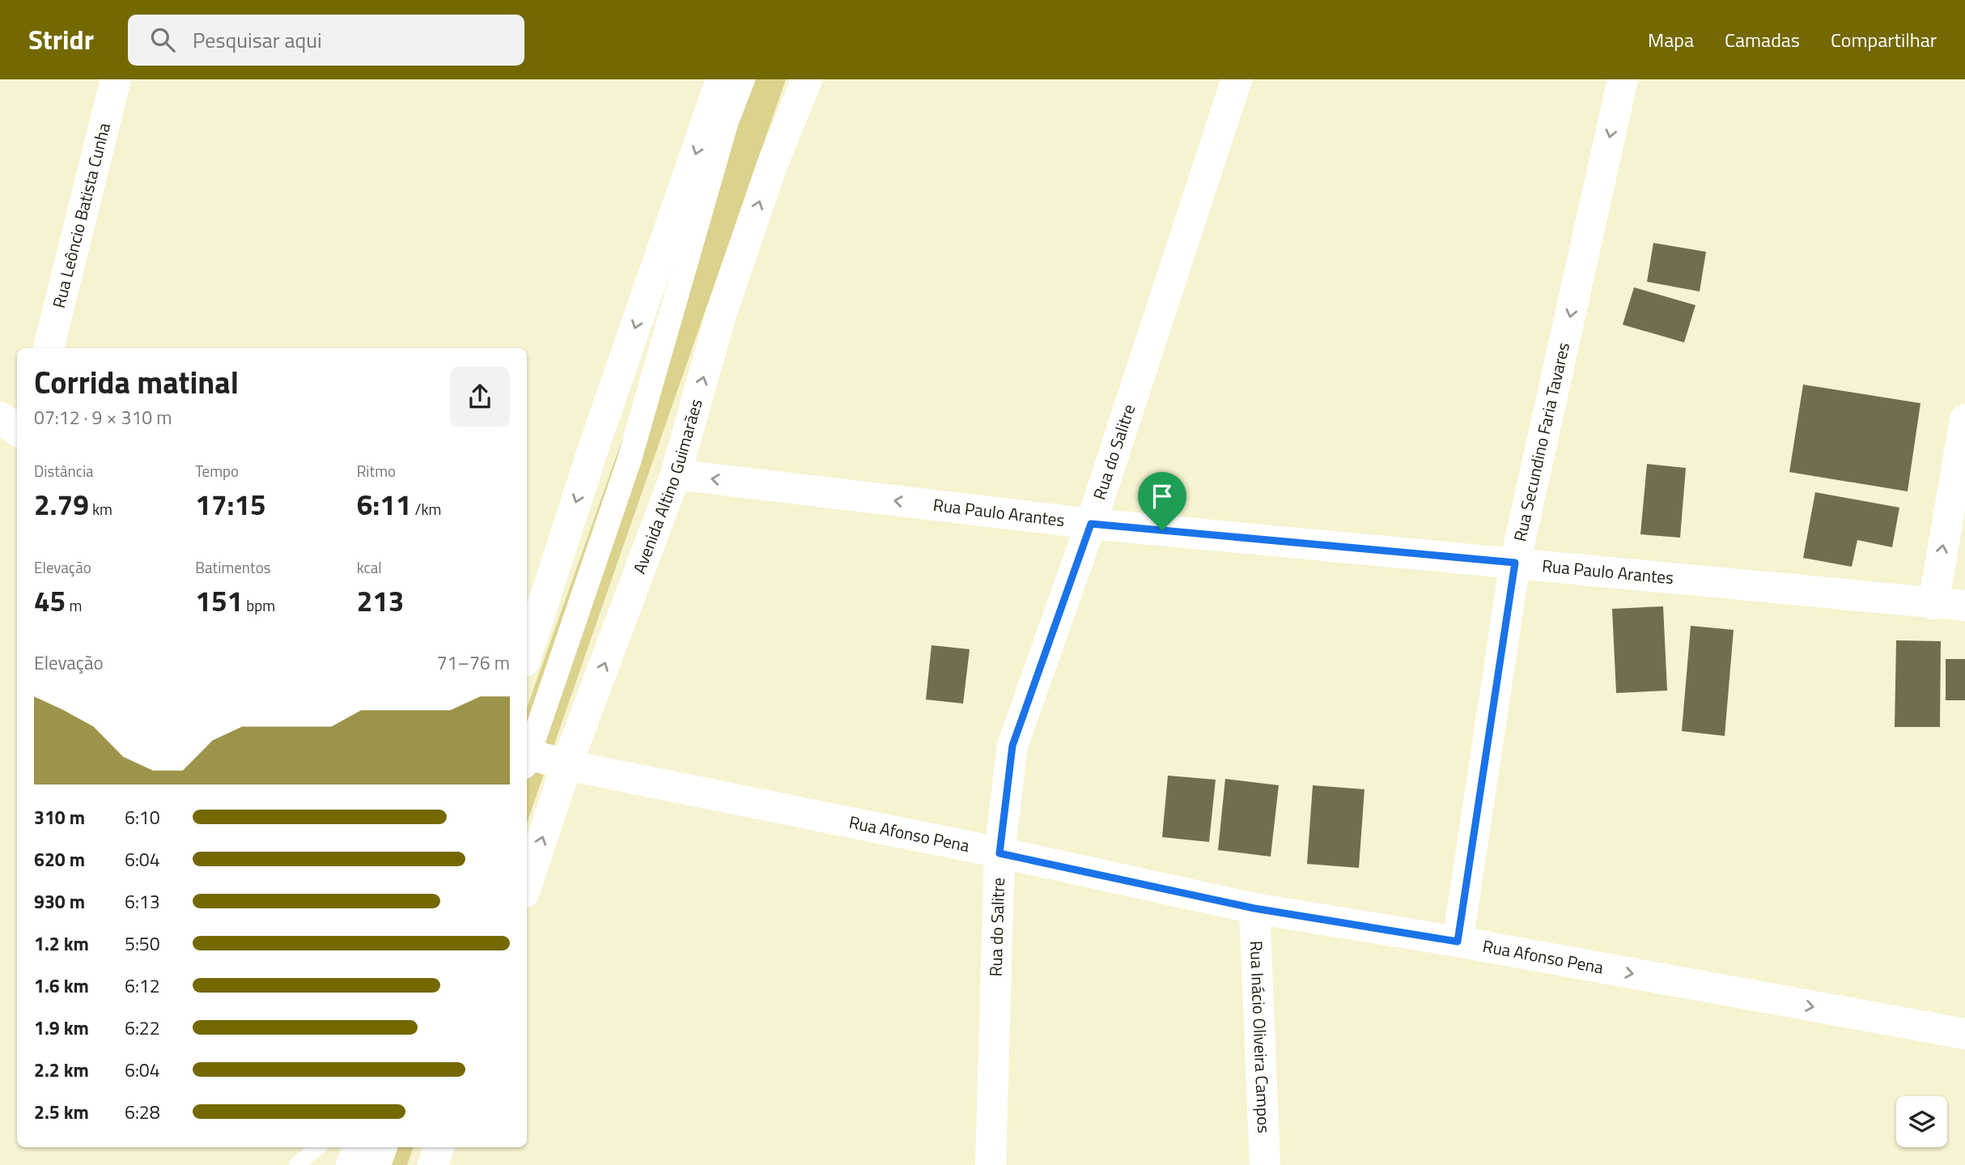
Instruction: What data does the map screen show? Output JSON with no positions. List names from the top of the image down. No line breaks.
{"streets":{"street":["Rua Leôncio Batista Cunha","Rua Secundino Faria Tavares","Rua do Salitre","Avenida Altino Guimarães","Rua Paulo Arantes","Rua Afonso Pena","Rua Inácio Oliveira Campos"]},"crossings":[["Rua Secundino Faria Tavares","Rua Paulo Arantes"],["Rua Secundino Faria Tavares","Rua Afonso Pena"],["Rua do Salitre","Rua Paulo Arantes"],["Rua do Salitre","Rua Afonso Pena"],["Avenida Altino Guimarães","Rua Paulo Arantes"],["Avenida Altino Guimarães","Rua Afonso Pena"],["Rua Afonso Pena","Rua Inácio Oliveira Campos"]],"one_way":["Rua Secundino Faria Tavares","Rua Afonso Pena"],"page":{"header":"Stridr","search":"Pesquisar aqui","nav":["Mapa","Camadas","Compartilhar"],"heading":["Corrida matinal","07:12 · 9 × 310 m"],"stats":[["Distância","2.79 km"],["Tempo","17:15"],["Ritmo","6:11 /km"],["Elevação","45 m"],["Batimentos","151 bpm"],["kcal","213"]],"chart":["Elevação","71–76 m"],"list":[{"name":"310 m","note":"6:10"},{"name":"620 m","note":"6:04"},{"name":"930 m","note":"6:13"},{"name":"1.2 km","note":"5:50"},{"name":"1.6 km","note":"6:12"},{"name":"1.9 km","note":"6:22"},{"name":"2.2 km","note":"6:04"},{"name":"2.5 km","note":"6:28"}]}}
